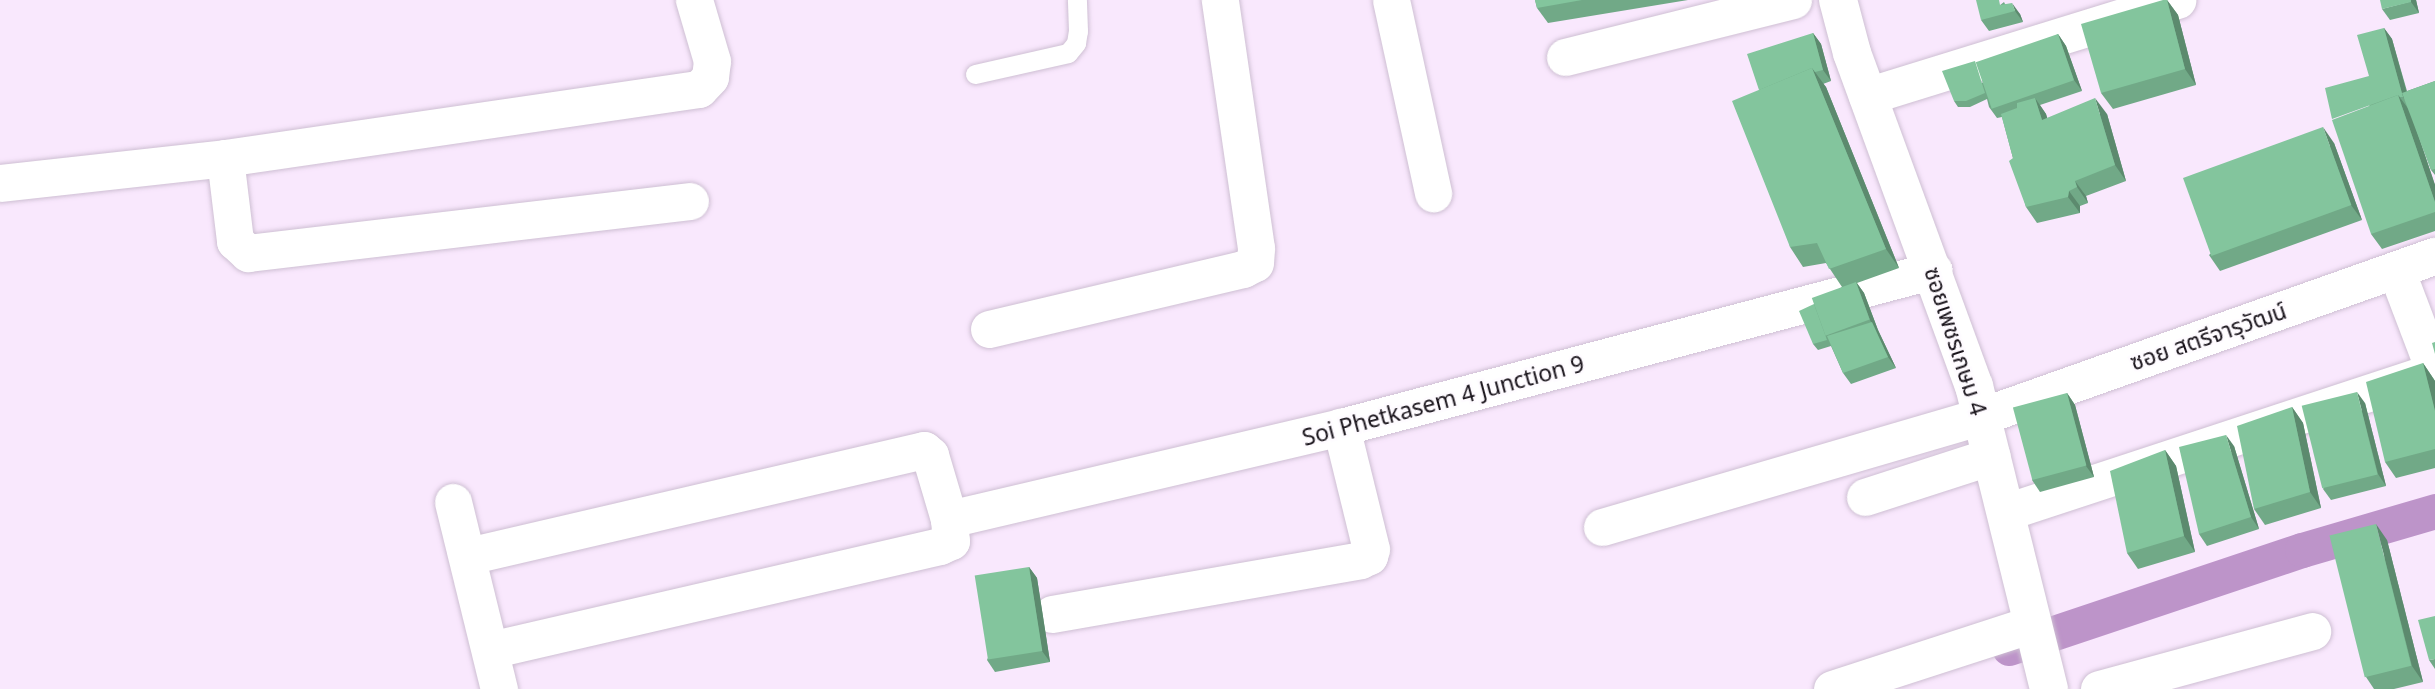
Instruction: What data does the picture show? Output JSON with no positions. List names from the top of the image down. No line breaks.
{"streets":{"street":["ซอย สตรีจารุวัฒน์","ซอยเพชรเกษม 4","Soi Phetkasem 4 Junction 9"]},"crossings":[["ซอย สตรีจารุวัฒน์","ซอยเพชรเกษม 4"],["ซอยเพชรเกษม 4","Soi Phetkasem 4 Junction 9"]]}
